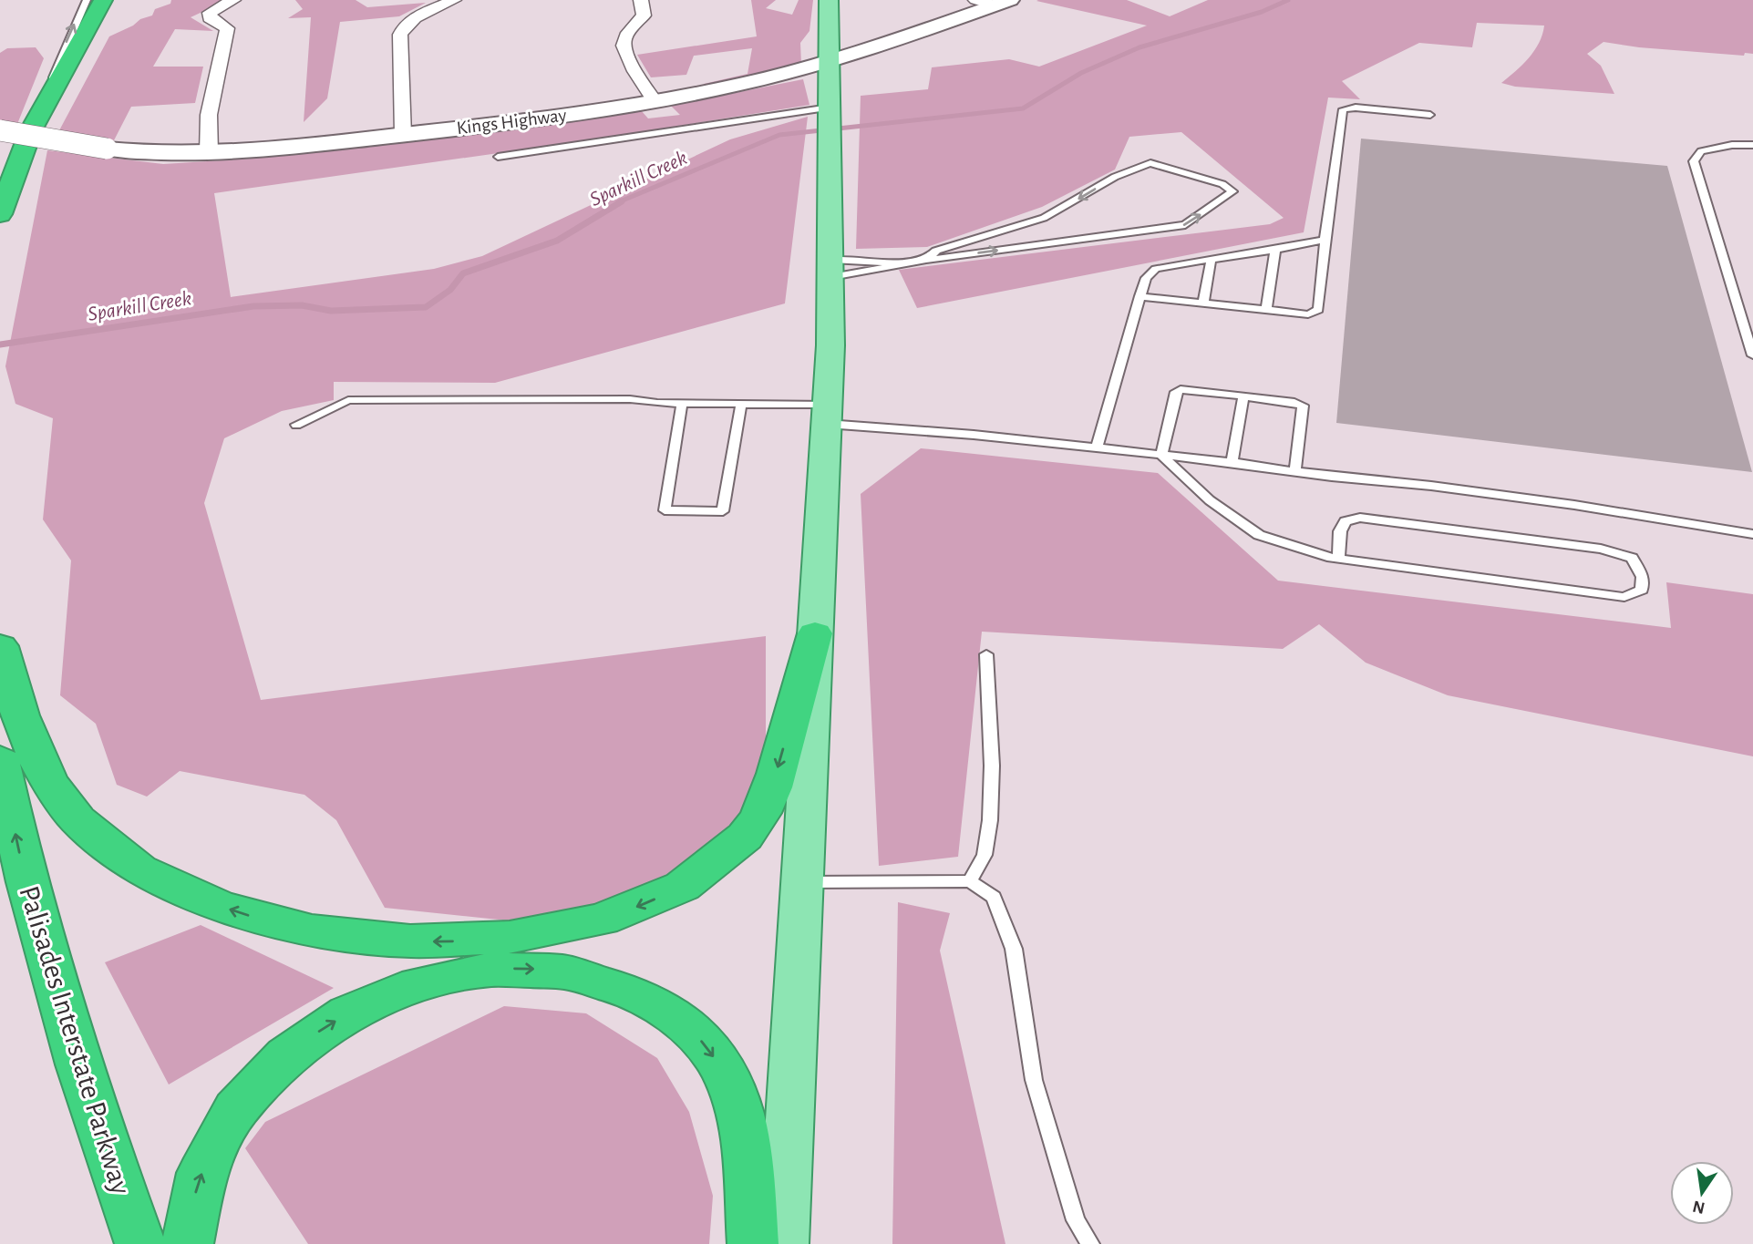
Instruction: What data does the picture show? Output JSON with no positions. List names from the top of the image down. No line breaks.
{"streets":{"highway":["Palisades Interstate Parkway"],"street":["Kings Highway"]},"one_way":["Palisades Interstate Parkway"],"water":["Sparkill Creek"],"north":"bottom"}
